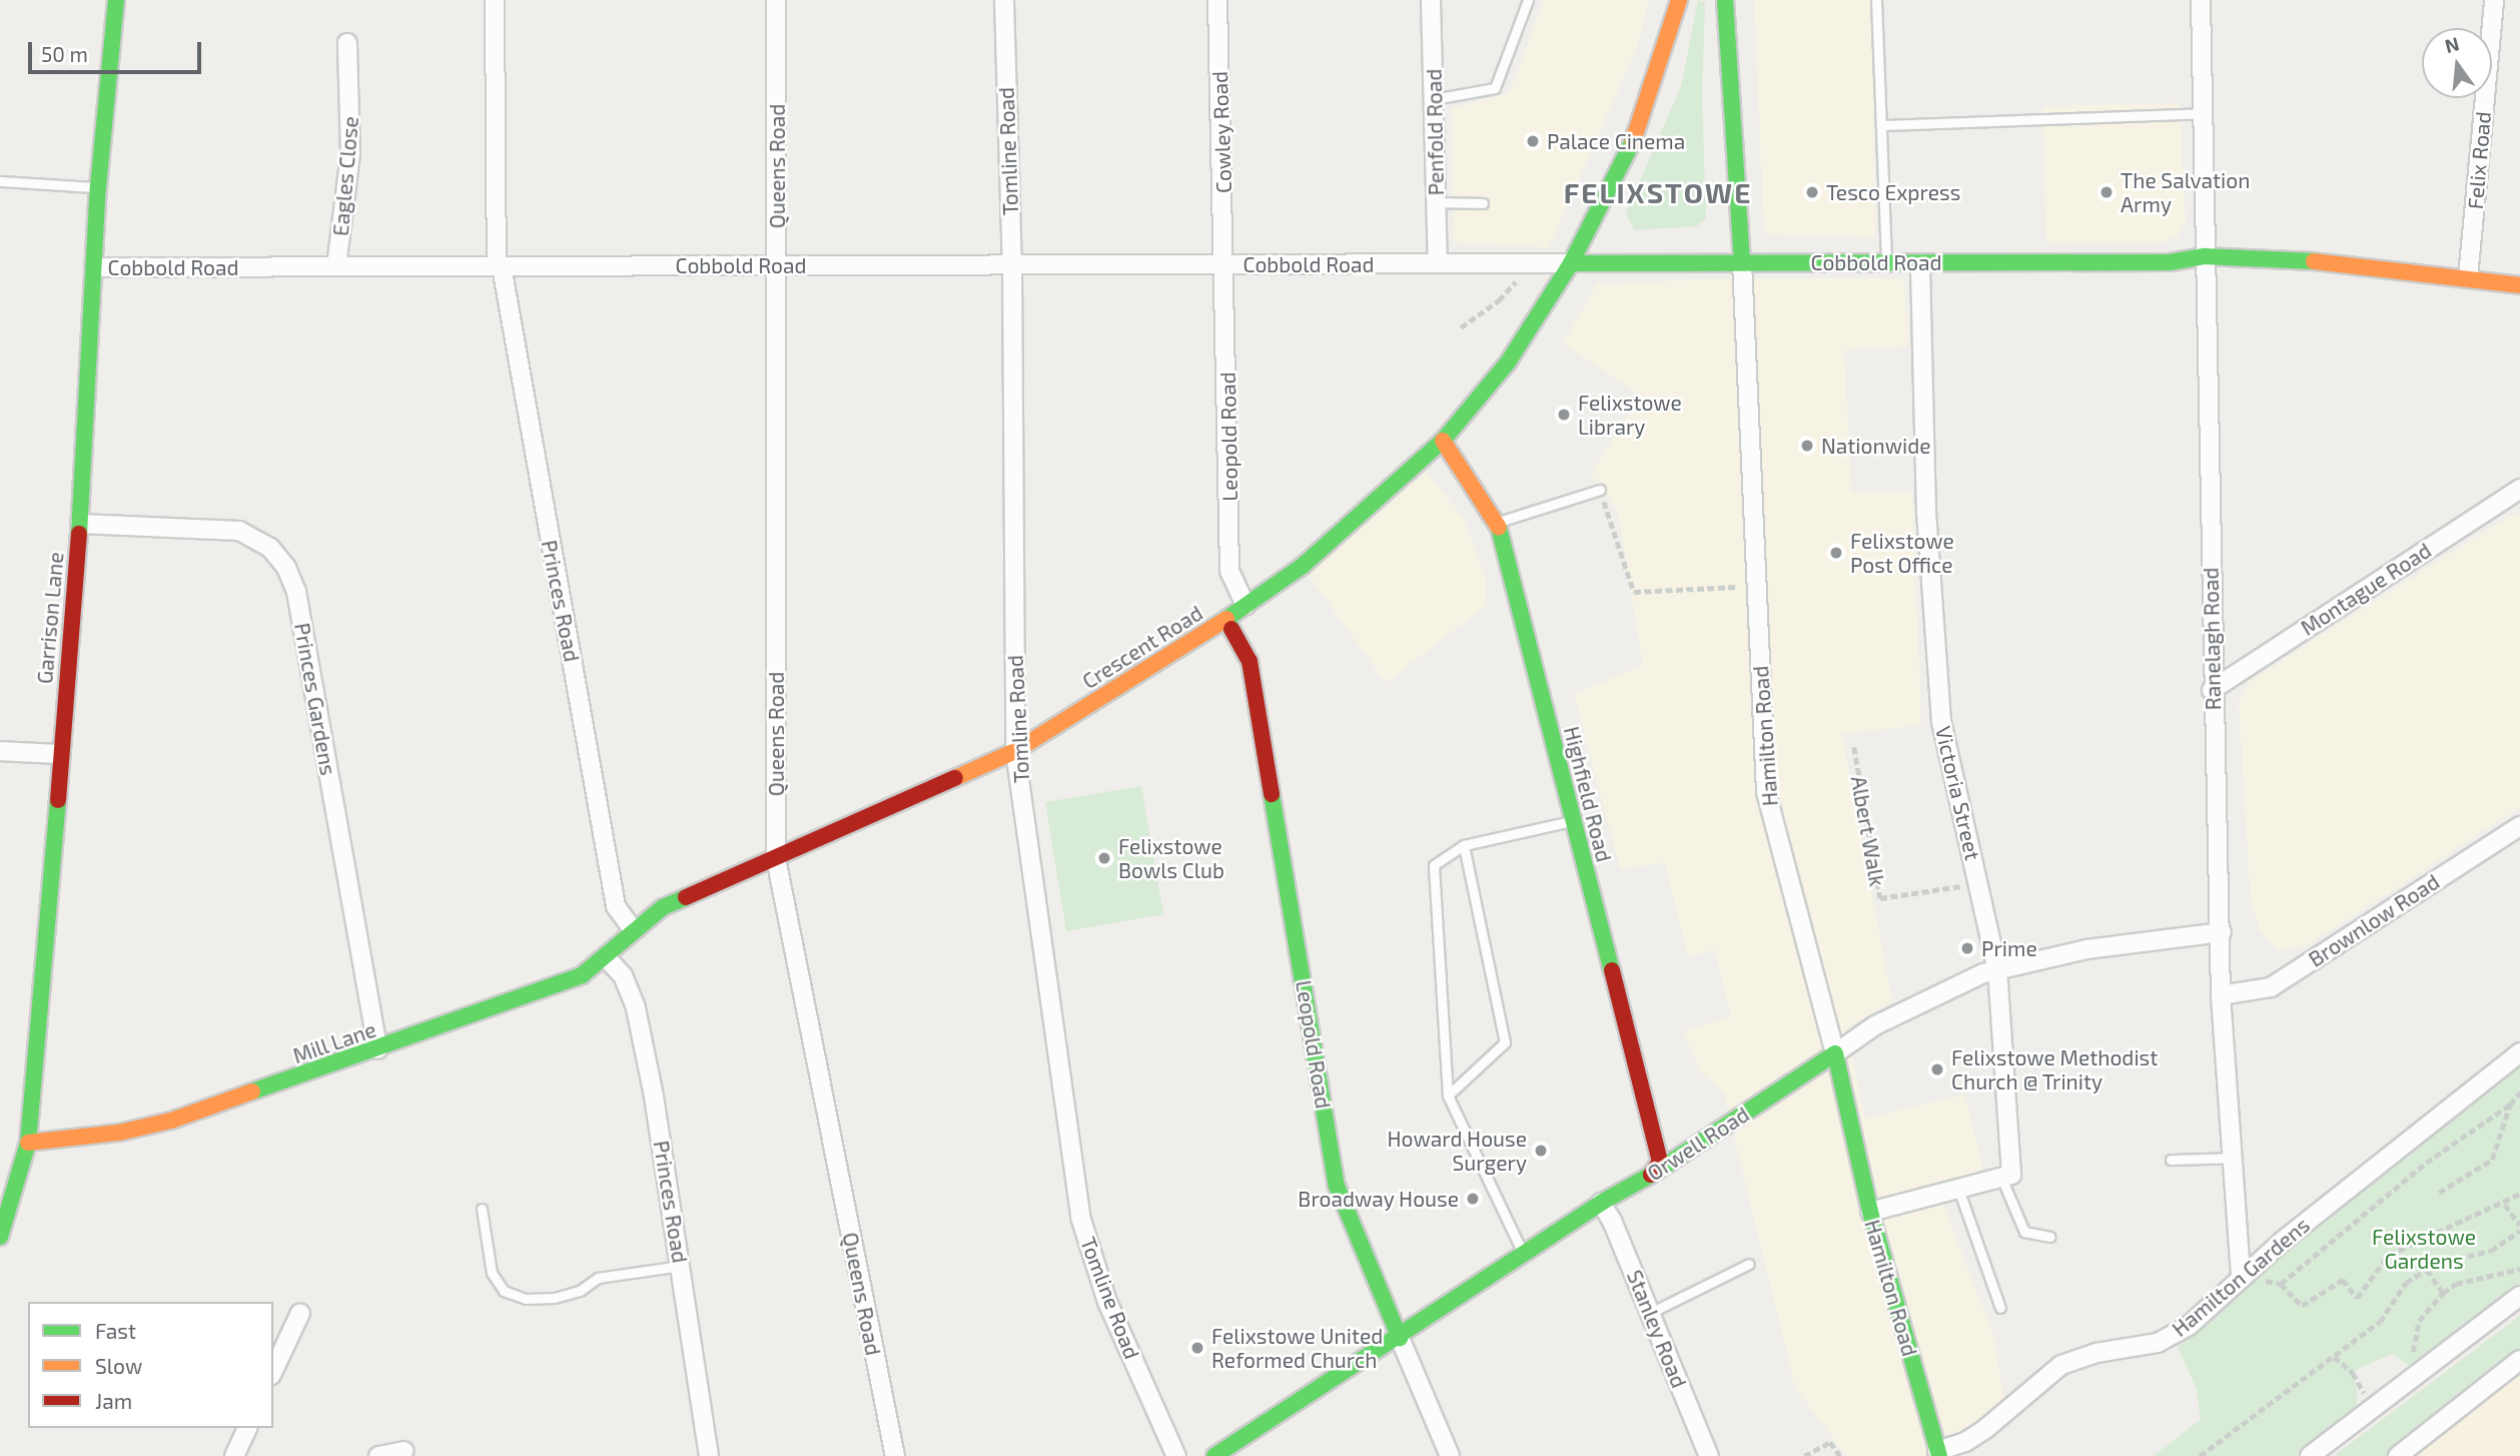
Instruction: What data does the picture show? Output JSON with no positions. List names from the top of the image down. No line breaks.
{"streets":{"main road":["Cobbold Road","Leopold Road","Garrison Lane","Crescent Road","Hamilton Road","Highfield Road","Mill Lane","Orwell Road"],"street":["Cowley Road","Penfold Road","Tomline Road","Felix Road","Queens Road","Eagles Close","Montague Road","Princes Road","Ranelagh Road","Princes Gardens","Victoria Street","Brownlow Road","Hamilton Gardens","Stanley Road"],"path":["Albert Walk"]},"crossings":[["Cowley Road","Cobbold Road"],["Cowley Road","Leopold Road"],["Penfold Road","Cobbold Road"],["Tomline Road","Cobbold Road"],["Tomline Road","Crescent Road"],["Felix Road","Cobbold Road"],["Queens Road","Cobbold Road"],["Queens Road","Crescent Road"],["Eagles Close","Cobbold Road"],["Cobbold Road","Leopold Road"],["Cobbold Road","Princes Road"],["Cobbold Road","Garrison Lane"],["Cobbold Road","Ranelagh Road"],["Cobbold Road","Crescent Road"],["Cobbold Road","Hamilton Road"],["Cobbold Road","Victoria Street"],["Leopold Road","Crescent Road"],["Leopold Road","Orwell Road"],["Montague Road","Ranelagh Road"],["Princes Road","Crescent Road"],["Princes Road","Mill Lane"],["Garrison Lane","Princes Gardens"],["Garrison Lane","Mill Lane"],["Ranelagh Road","Brownlow Road"],["Ranelagh Road","Orwell Road"],["Ranelagh Road","Hamilton Gardens"],["Crescent Road","Highfield Road"],["Crescent Road","Mill Lane"],["Princes Gardens","Mill Lane"],["Hamilton Road","Orwell Road"],["Hamilton Road","Hamilton Gardens"],["Victoria Street","Albert Walk"],["Victoria Street","Orwell Road"],["Highfield Road","Orwell Road"],["Orwell Road","Stanley Road"]],"districts":["FELIXSTOWE"],"parks":["Felixstowe Gardens"],"places":["Palace Cinema","Tesco Express","The Salvation Army","Felixstowe Library","Nationwide","Felixstowe Post Office","Felixstowe Bowls Club","Prime","Felixstowe Methodist Church @ Trinity","Howard House Surgery","Broadway House","Felixstowe United Reformed Church"],"legend":["Fast","Slow","Jam"],"scale_bar":"50 m","north":"top"}
